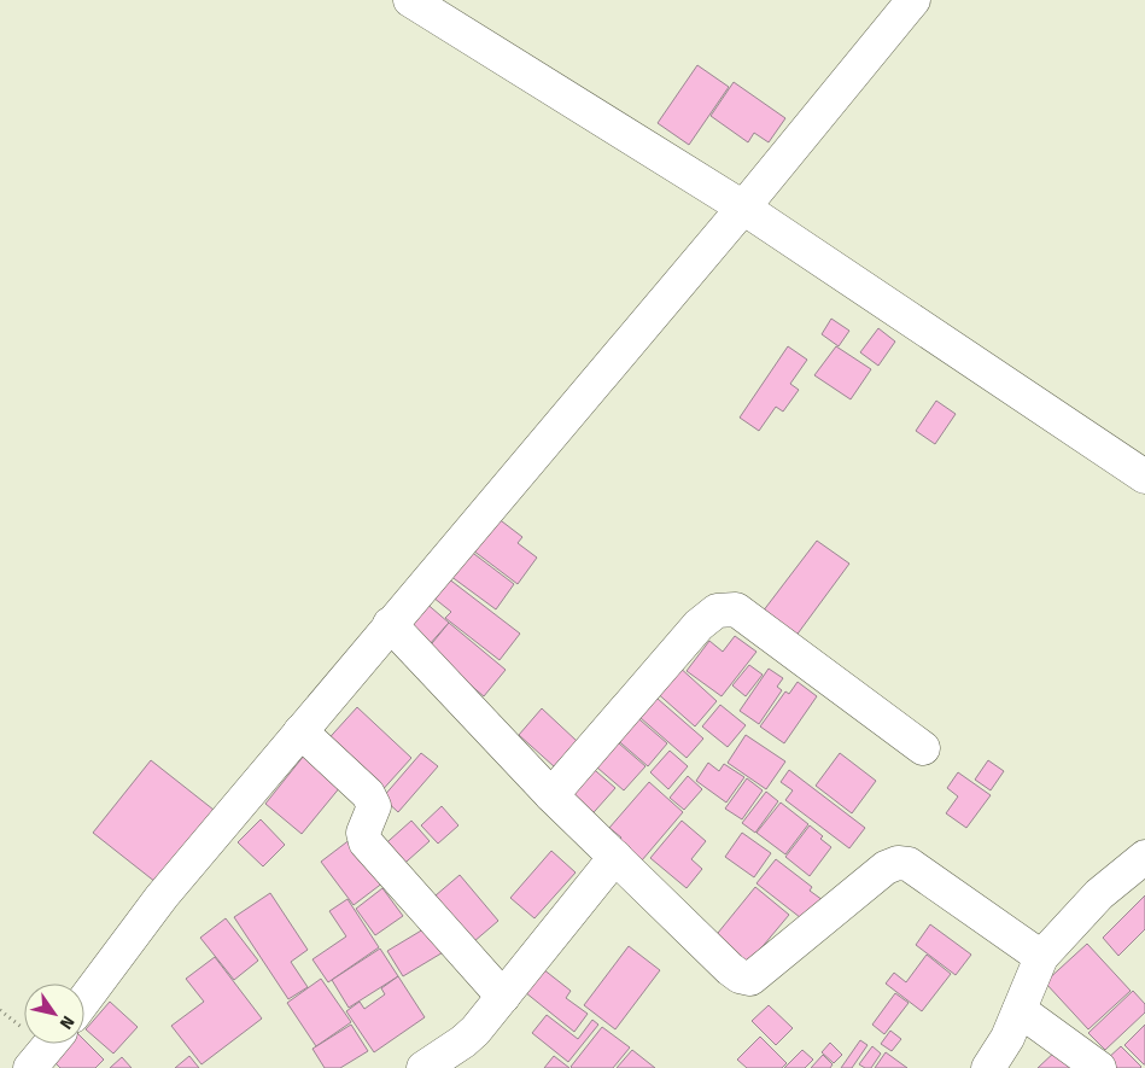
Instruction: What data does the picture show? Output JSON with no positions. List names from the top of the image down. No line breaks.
{"north":"bottom right"}
